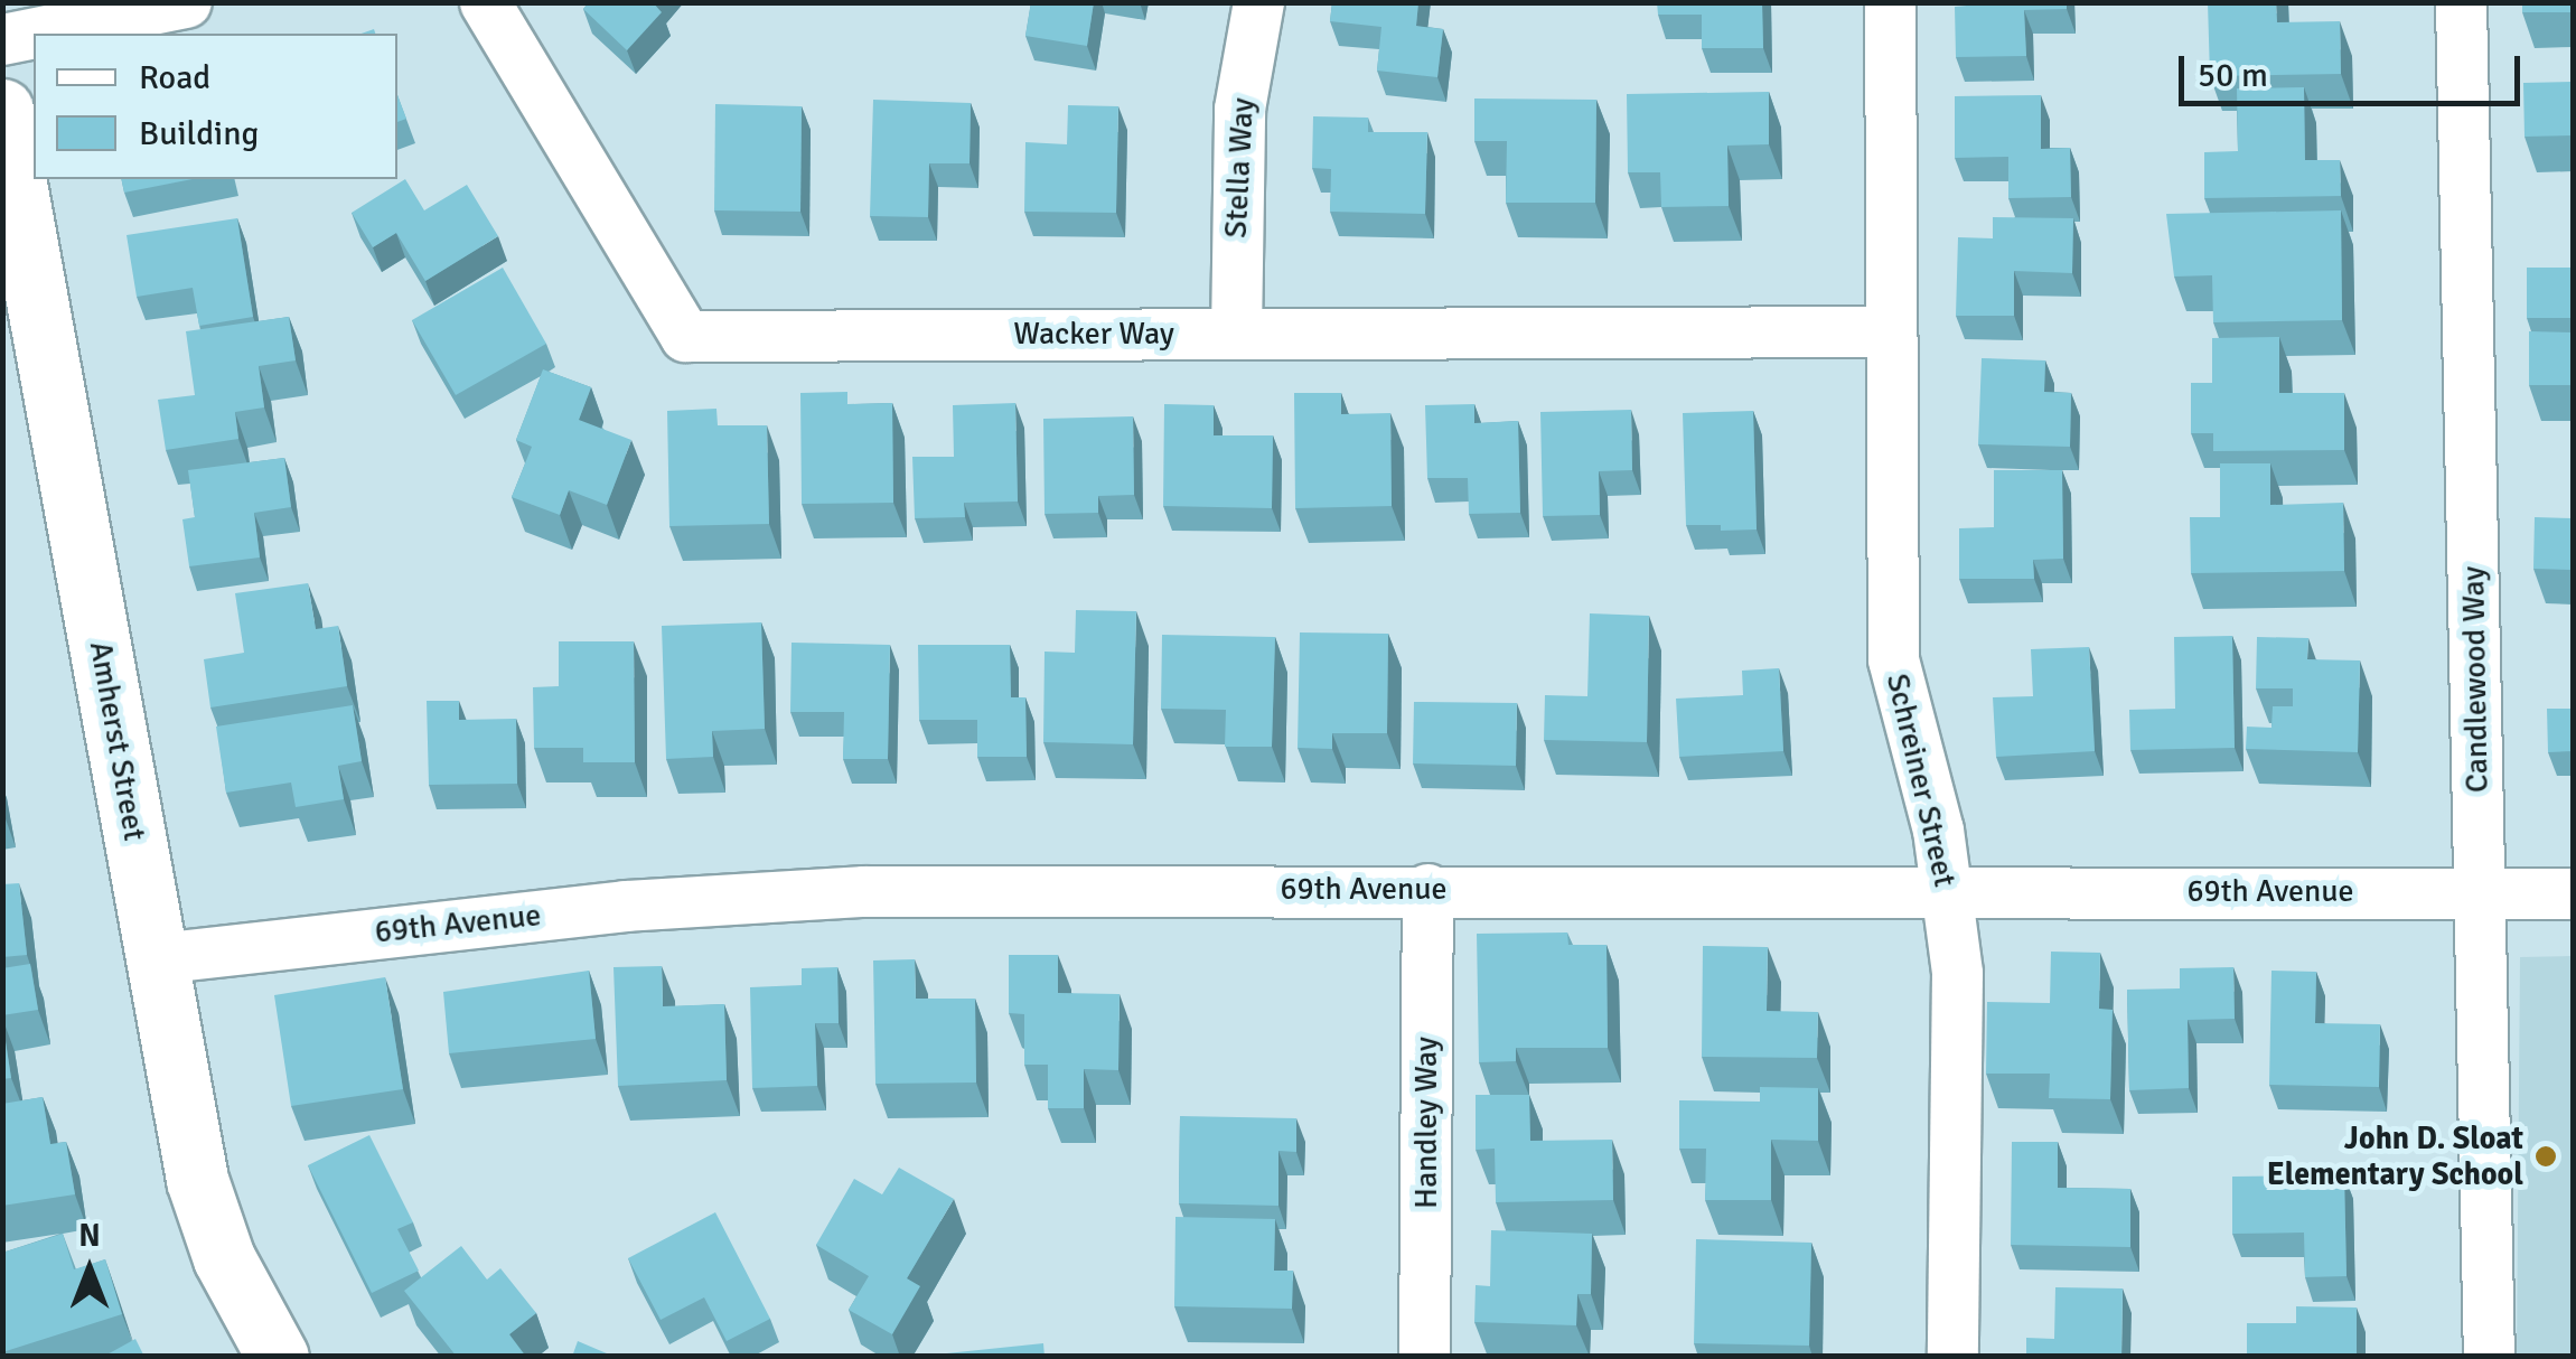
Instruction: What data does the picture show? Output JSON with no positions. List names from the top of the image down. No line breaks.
{"streets":{"street":["Stella Way","Wacker Way","Candlewood Way","Amherst Street","Schreiner Street","69th Avenue","Handley Way"]},"crossings":[["Stella Way","Wacker Way"],["Wacker Way","Schreiner Street"],["Candlewood Way","69th Avenue"],["Amherst Street","69th Avenue"],["Schreiner Street","69th Avenue"],["69th Avenue","Handley Way"]],"places":["John D. Sloat Elementary School"],"legend":["Road","Building"],"scale_bar":"50 m","north":"top"}
